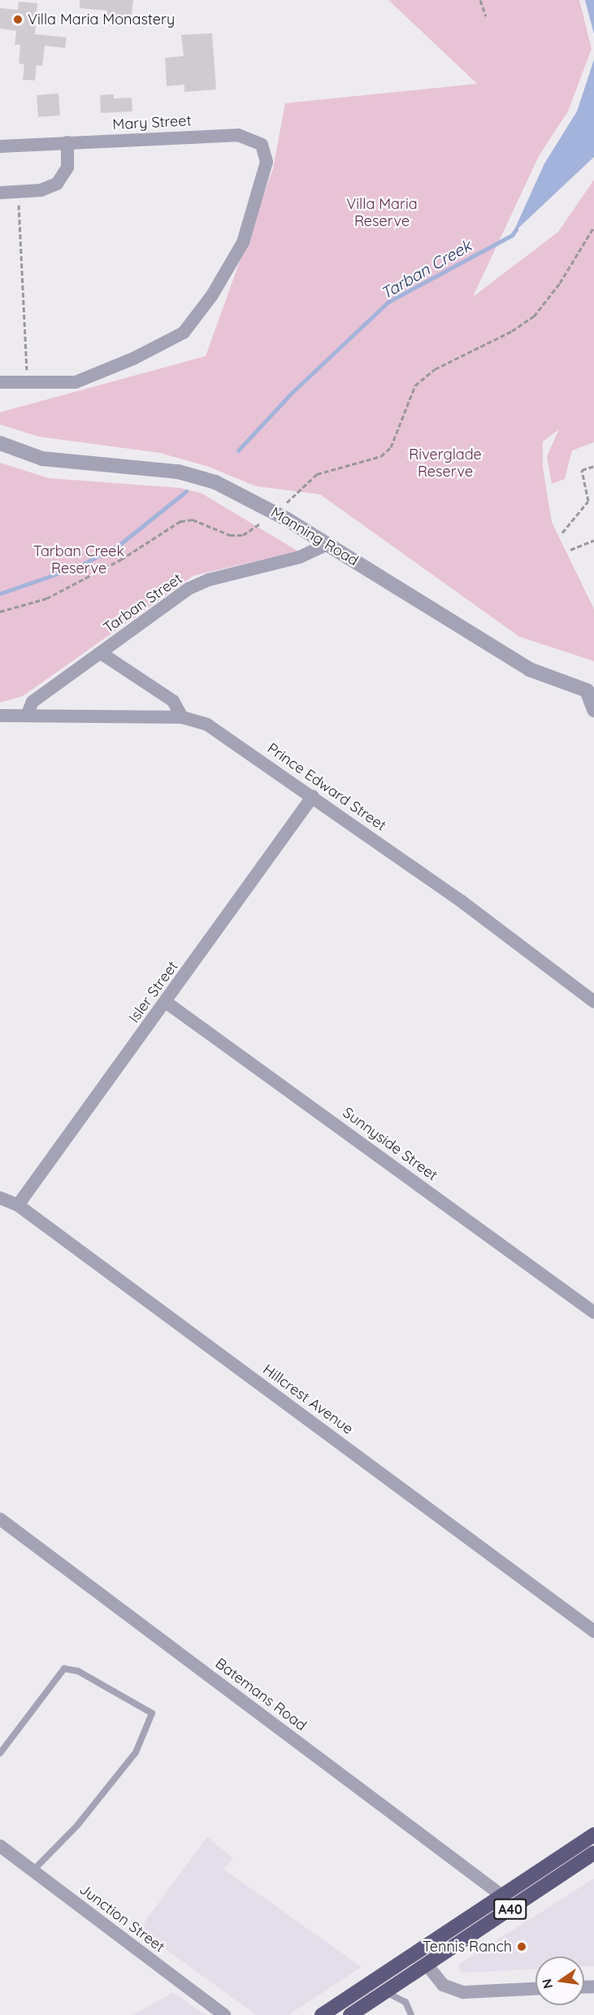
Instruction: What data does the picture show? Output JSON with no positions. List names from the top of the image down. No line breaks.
{"streets":{"highway":["A40"],"street":["Mary Street","Manning Road","Tarban Street","Prince Edward Street","Isler Street","Sunnyside Street","Hillcrest Avenue","Batemans Road","Junction Street"]},"crossings":[["Manning Road","Tarban Street"],["Tarban Street","Prince Edward Street"],["Prince Edward Street","Isler Street"],["Isler Street","Sunnyside Street"],["Isler Street","Hillcrest Avenue"],["Batemans Road","A40"]],"water":["Tarban Creek"],"parks":["Villa Maria Reserve","Riverglade Reserve","Tarban Creek Reserve"],"places":["Villa Maria Monastery","Tennis Ranch"],"north":"left"}
